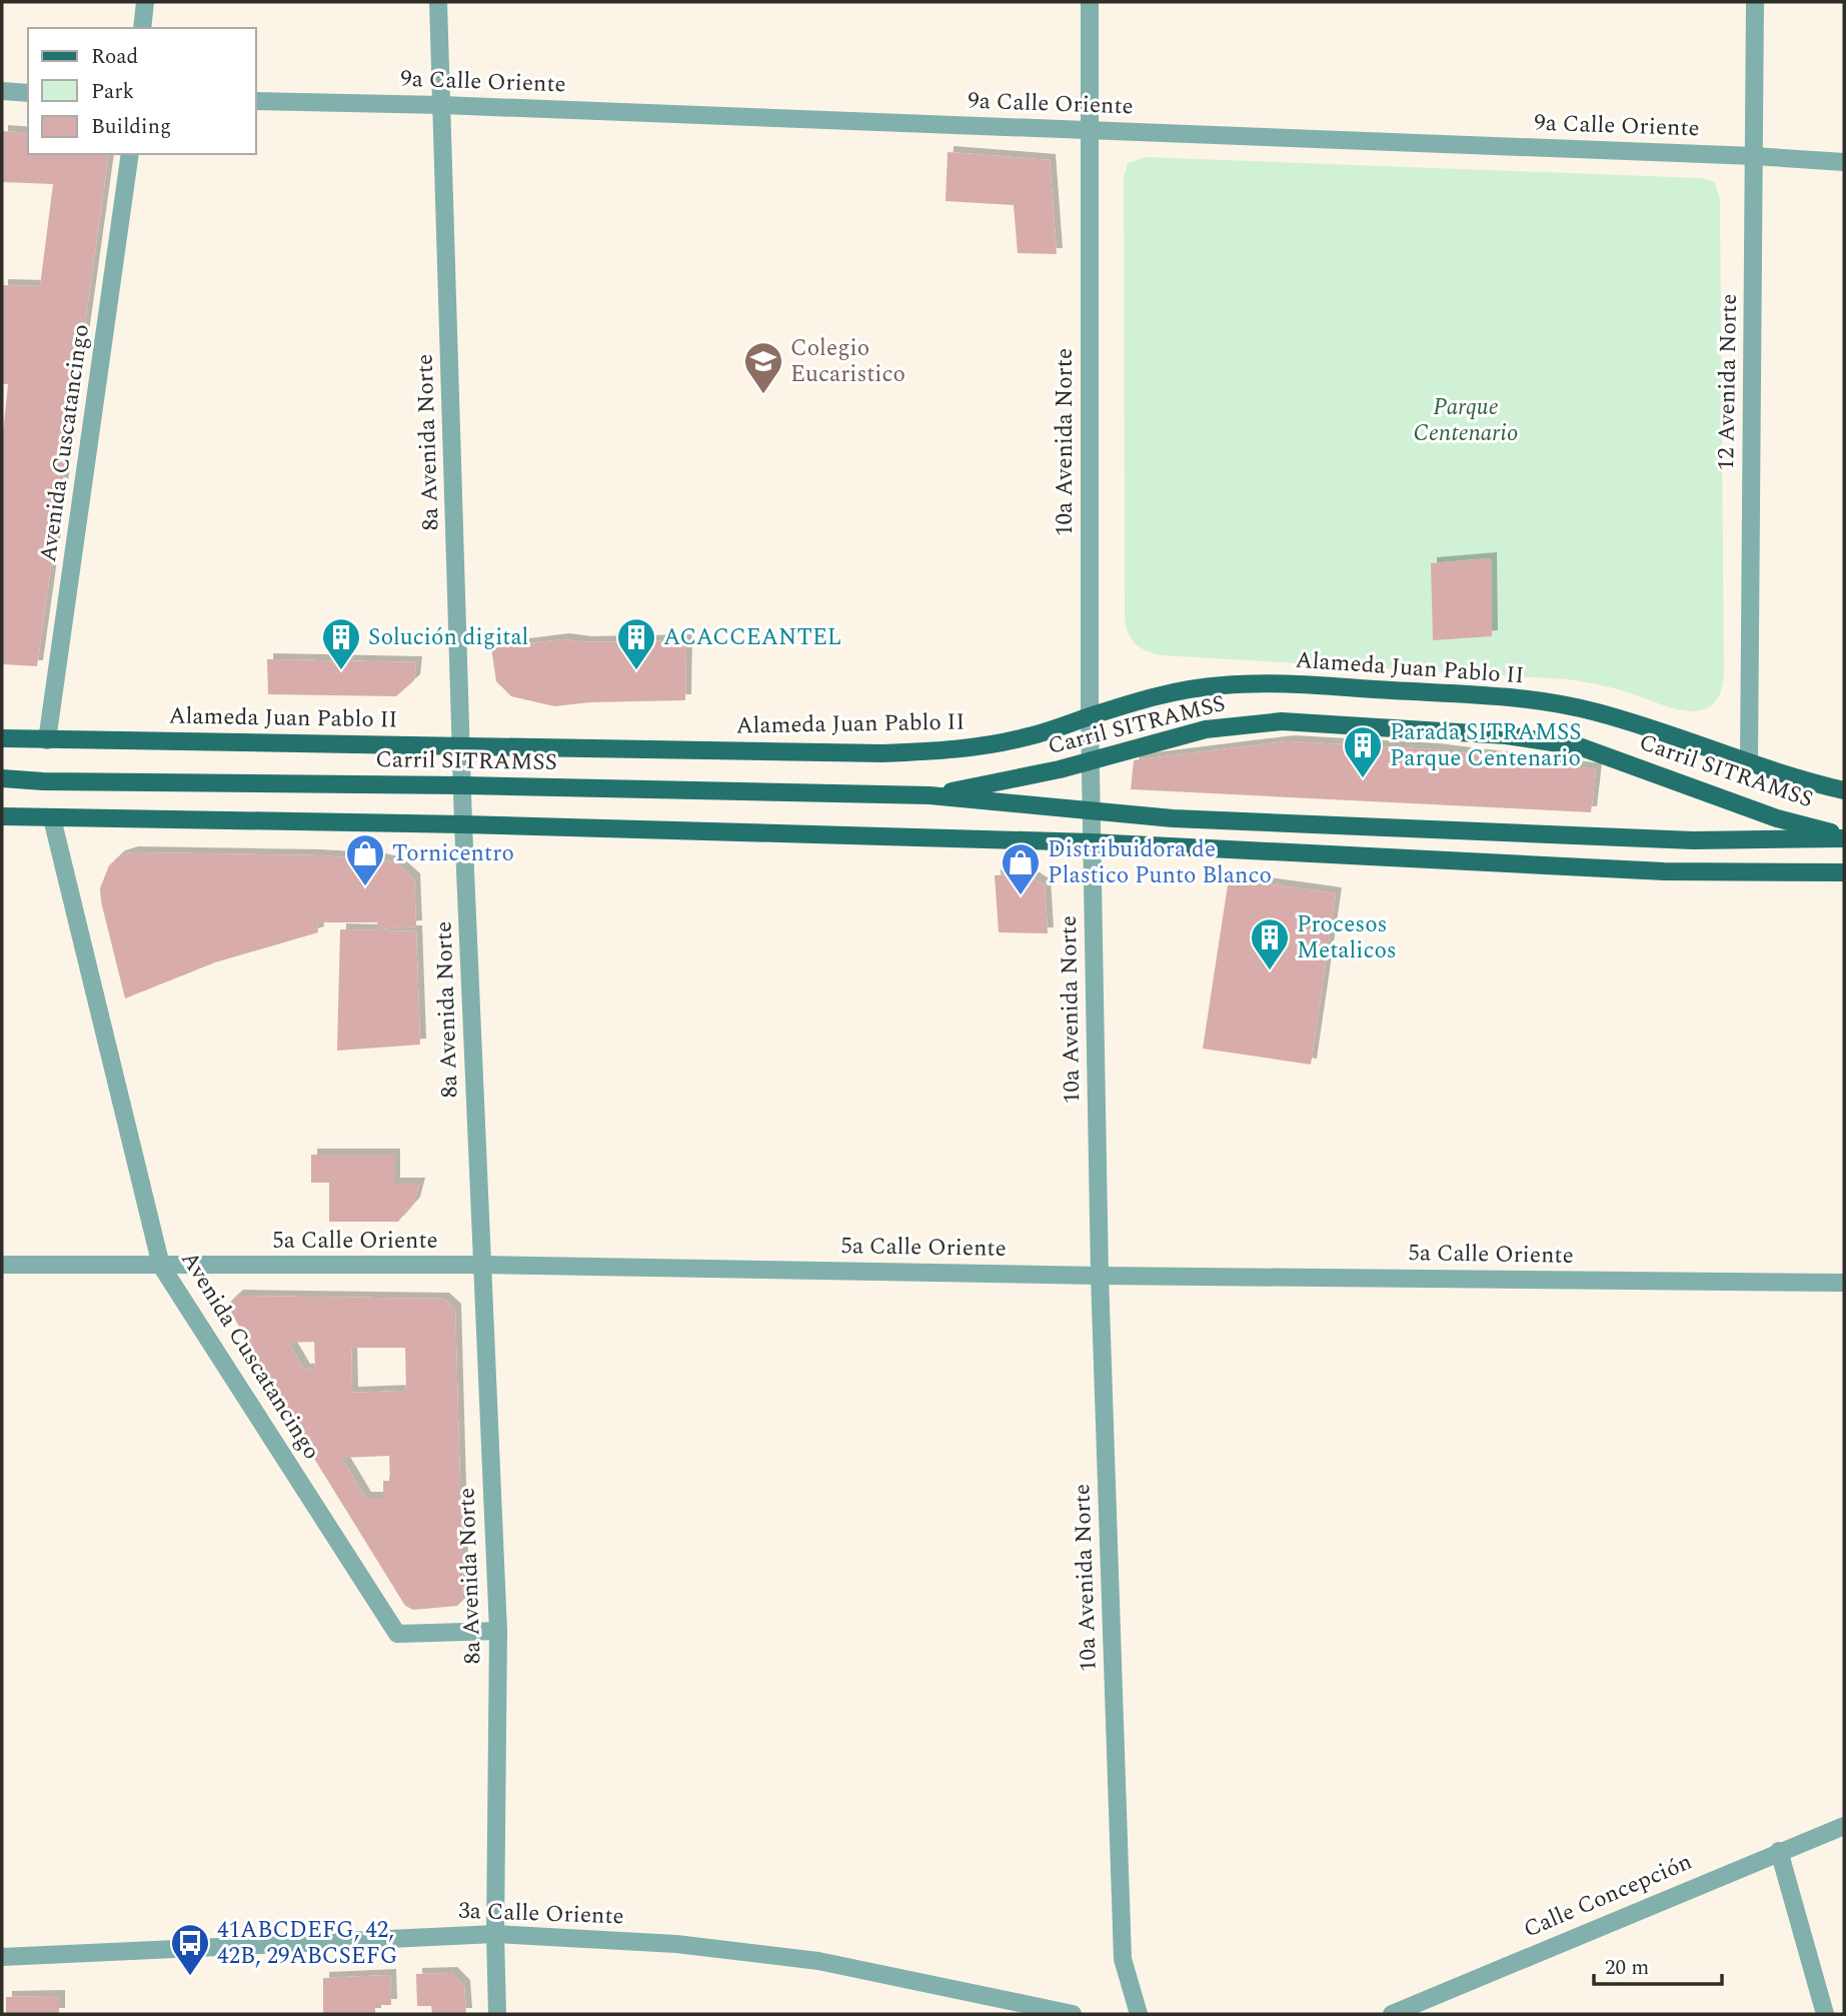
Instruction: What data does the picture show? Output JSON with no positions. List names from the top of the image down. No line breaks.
{"streets":{"main road":["Alameda Juan Pablo II","Carril SITRAMSS"],"street":["9a Calle Oriente","12 Avenida Norte","8a Avenida Norte","10a Avenida Norte","Avenida Cuscatancingo","5a Calle Oriente","Calle Concepción","3a Calle Oriente"]},"crossings":[["9a Calle Oriente","12 Avenida Norte"],["9a Calle Oriente","8a Avenida Norte"],["9a Calle Oriente","10a Avenida Norte"],["12 Avenida Norte","Alameda Juan Pablo II"],["8a Avenida Norte","Avenida Cuscatancingo"],["8a Avenida Norte","Alameda Juan Pablo II"],["8a Avenida Norte","Carril SITRAMSS"],["8a Avenida Norte","5a Calle Oriente"],["8a Avenida Norte","3a Calle Oriente"],["10a Avenida Norte","Alameda Juan Pablo II"],["10a Avenida Norte","Carril SITRAMSS"],["10a Avenida Norte","5a Calle Oriente"],["Avenida Cuscatancingo","Alameda Juan Pablo II"],["Avenida Cuscatancingo","5a Calle Oriente"]],"parks":["Parque Centenario"],"places":{"school or university":["Colegio Eucaristico"],"building":["Solución digital","ACACCEANTEL","Parada SITRAMSS Parque Centenario","Procesos Metalicos"],"shop":["Tornicentro","Distribuidora de Plastico Punto Blanco"],"bus stop":["41ABCDEFG, 42, 42B, 29ABCSEFG"]},"legend":["Road","Park","Building"],"scale_bar":"20 m"}
